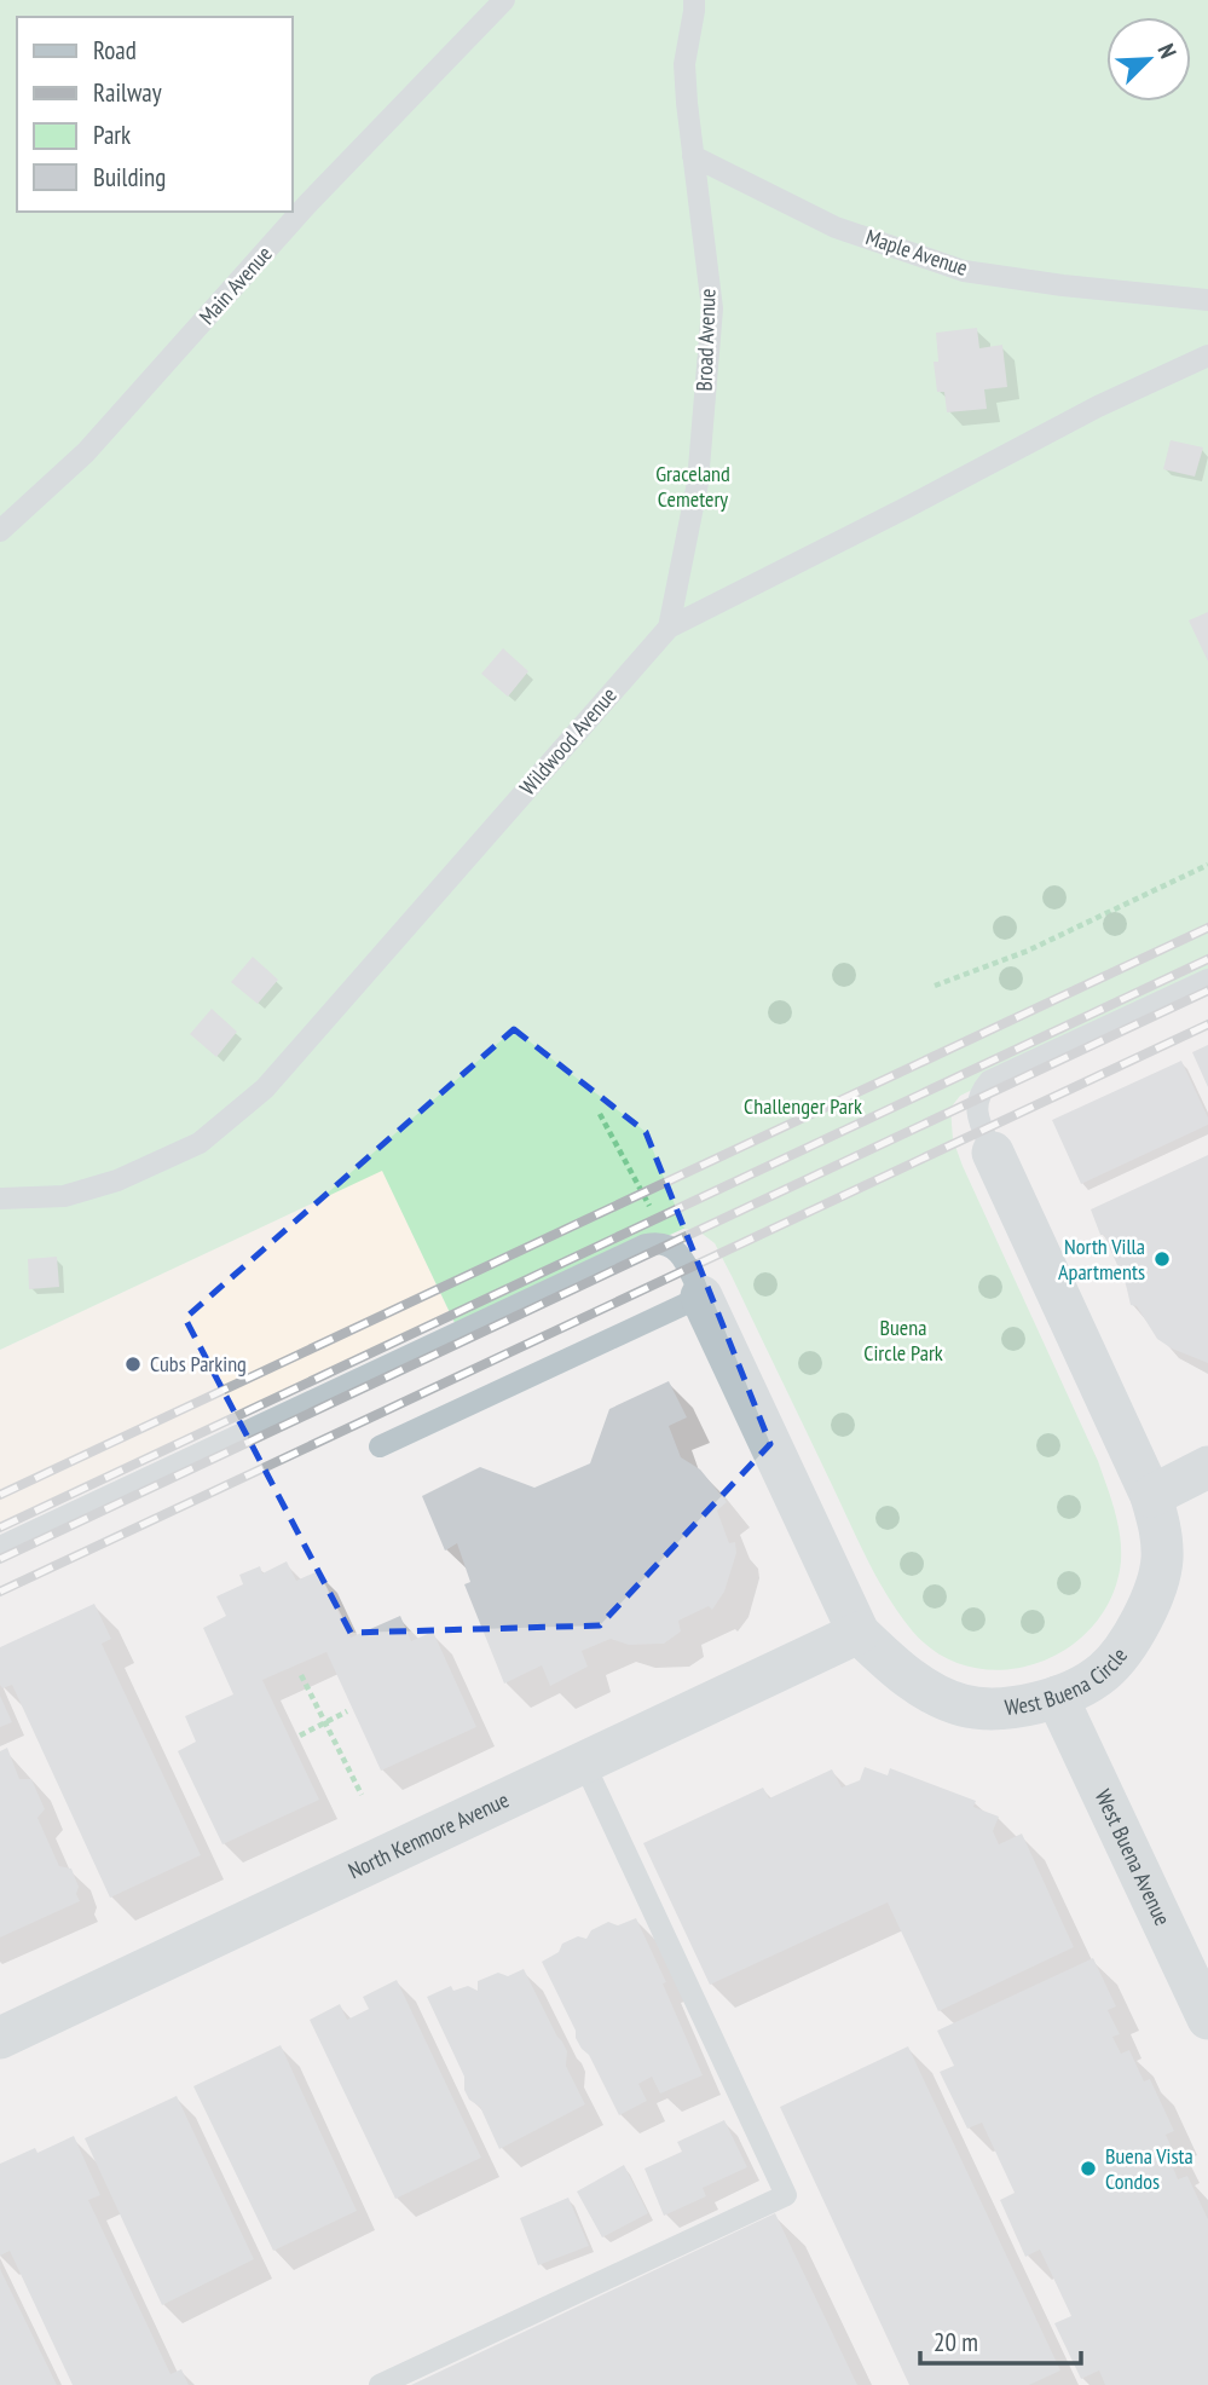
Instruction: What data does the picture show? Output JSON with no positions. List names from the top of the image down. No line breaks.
{"streets":{"street":["West Buena Circle","North Kenmore Avenue","West Buena Avenue"],"lane":["Maple Avenue","Main Avenue","Broad Avenue","Wildwood Avenue"]},"crossings":[["Maple Avenue","Broad Avenue"],["Broad Avenue","Wildwood Avenue"],["West Buena Circle","North Kenmore Avenue"],["West Buena Circle","West Buena Avenue"]],"parks":["Graceland Cemetery","Challenger Park","Buena Circle Park"],"places":["North Villa Apartments","Cubs Parking","Buena Vista Condos"],"legend":["Road","Railway","Park","Building"],"scale_bar":"20 m","north":"top right"}
